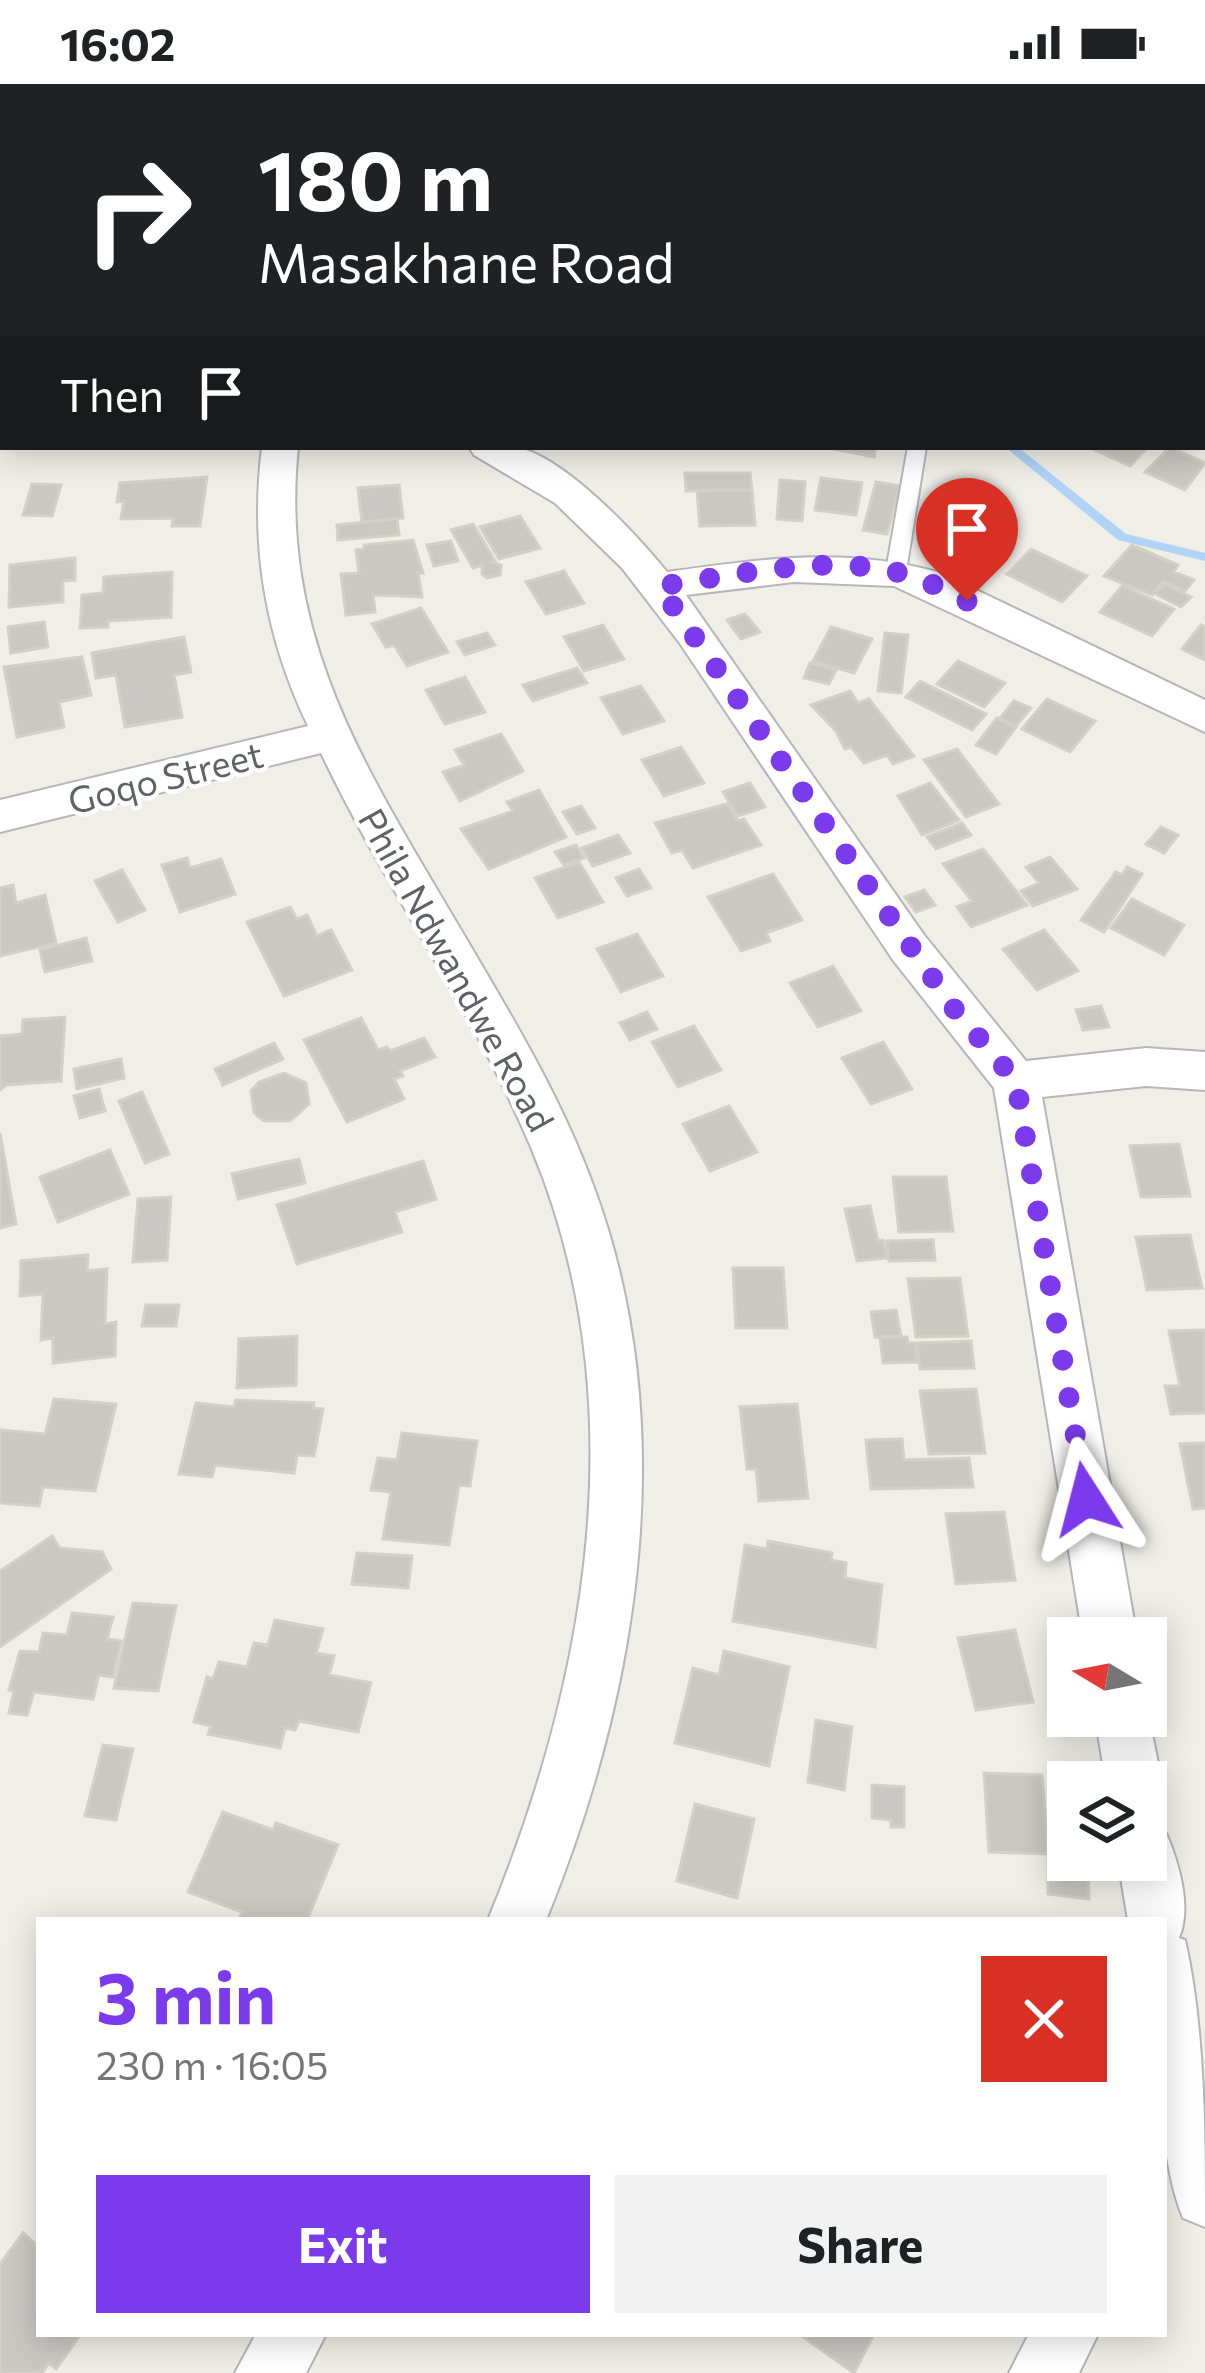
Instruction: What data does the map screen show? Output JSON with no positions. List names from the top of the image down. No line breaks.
{"streets":{"street":["Goqo Street","Phila Ndwandwe Road"]},"crossings":[["Goqo Street","Phila Ndwandwe Road"]],"north":"left","page":{"status":"16:02","turn":["180 m","Masakhane Road"],"then":"Then","heading":["3 min","230 m · 16:05"],"buttons":["Exit","Share"]}}
